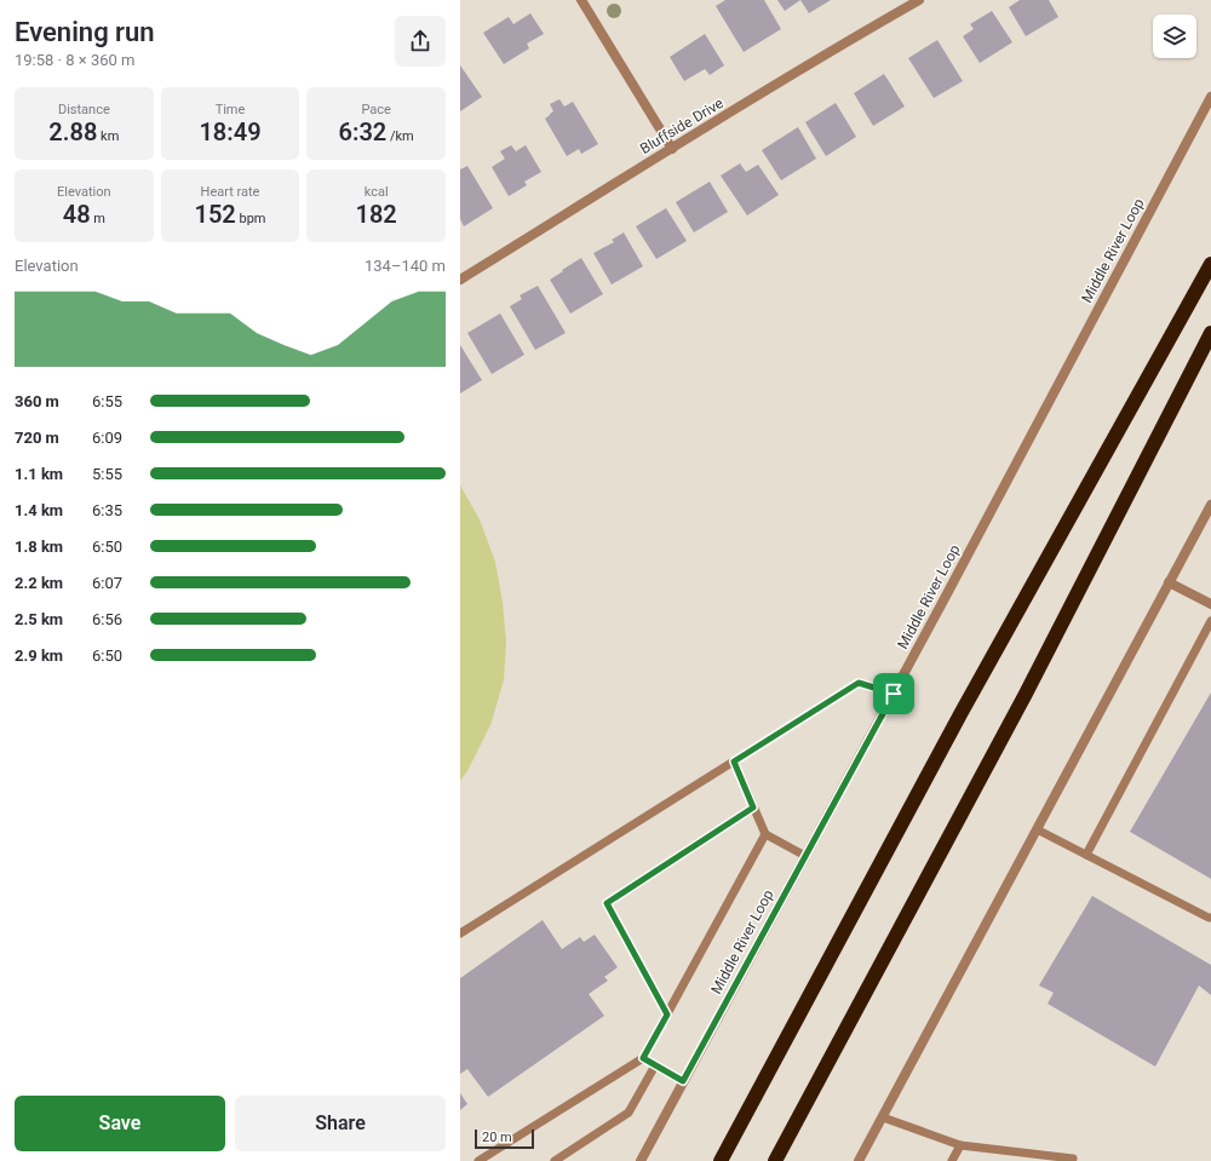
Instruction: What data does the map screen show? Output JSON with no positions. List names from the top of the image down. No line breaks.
{"streets":{"street":["Bluffside Drive","Middle River Loop"]},"scale_bar":"20 m","page":{"heading":["Evening run","19:58 · 8 × 360 m"],"stats":[["Distance","2.88 km"],["Time","18:49"],["Pace","6:32 /km"],["Elevation","48 m"],["Heart rate","152 bpm"],["kcal","182"]],"chart":["Elevation","134–140 m"],"list":[{"name":"360 m","note":"6:55"},{"name":"720 m","note":"6:09"},{"name":"1.1 km","note":"5:55"},{"name":"1.4 km","note":"6:35"},{"name":"1.8 km","note":"6:50"},{"name":"2.2 km","note":"6:07"},{"name":"2.5 km","note":"6:56"},{"name":"2.9 km","note":"6:50"}],"buttons":["Save","Share"],"scale":"20 m"}}
